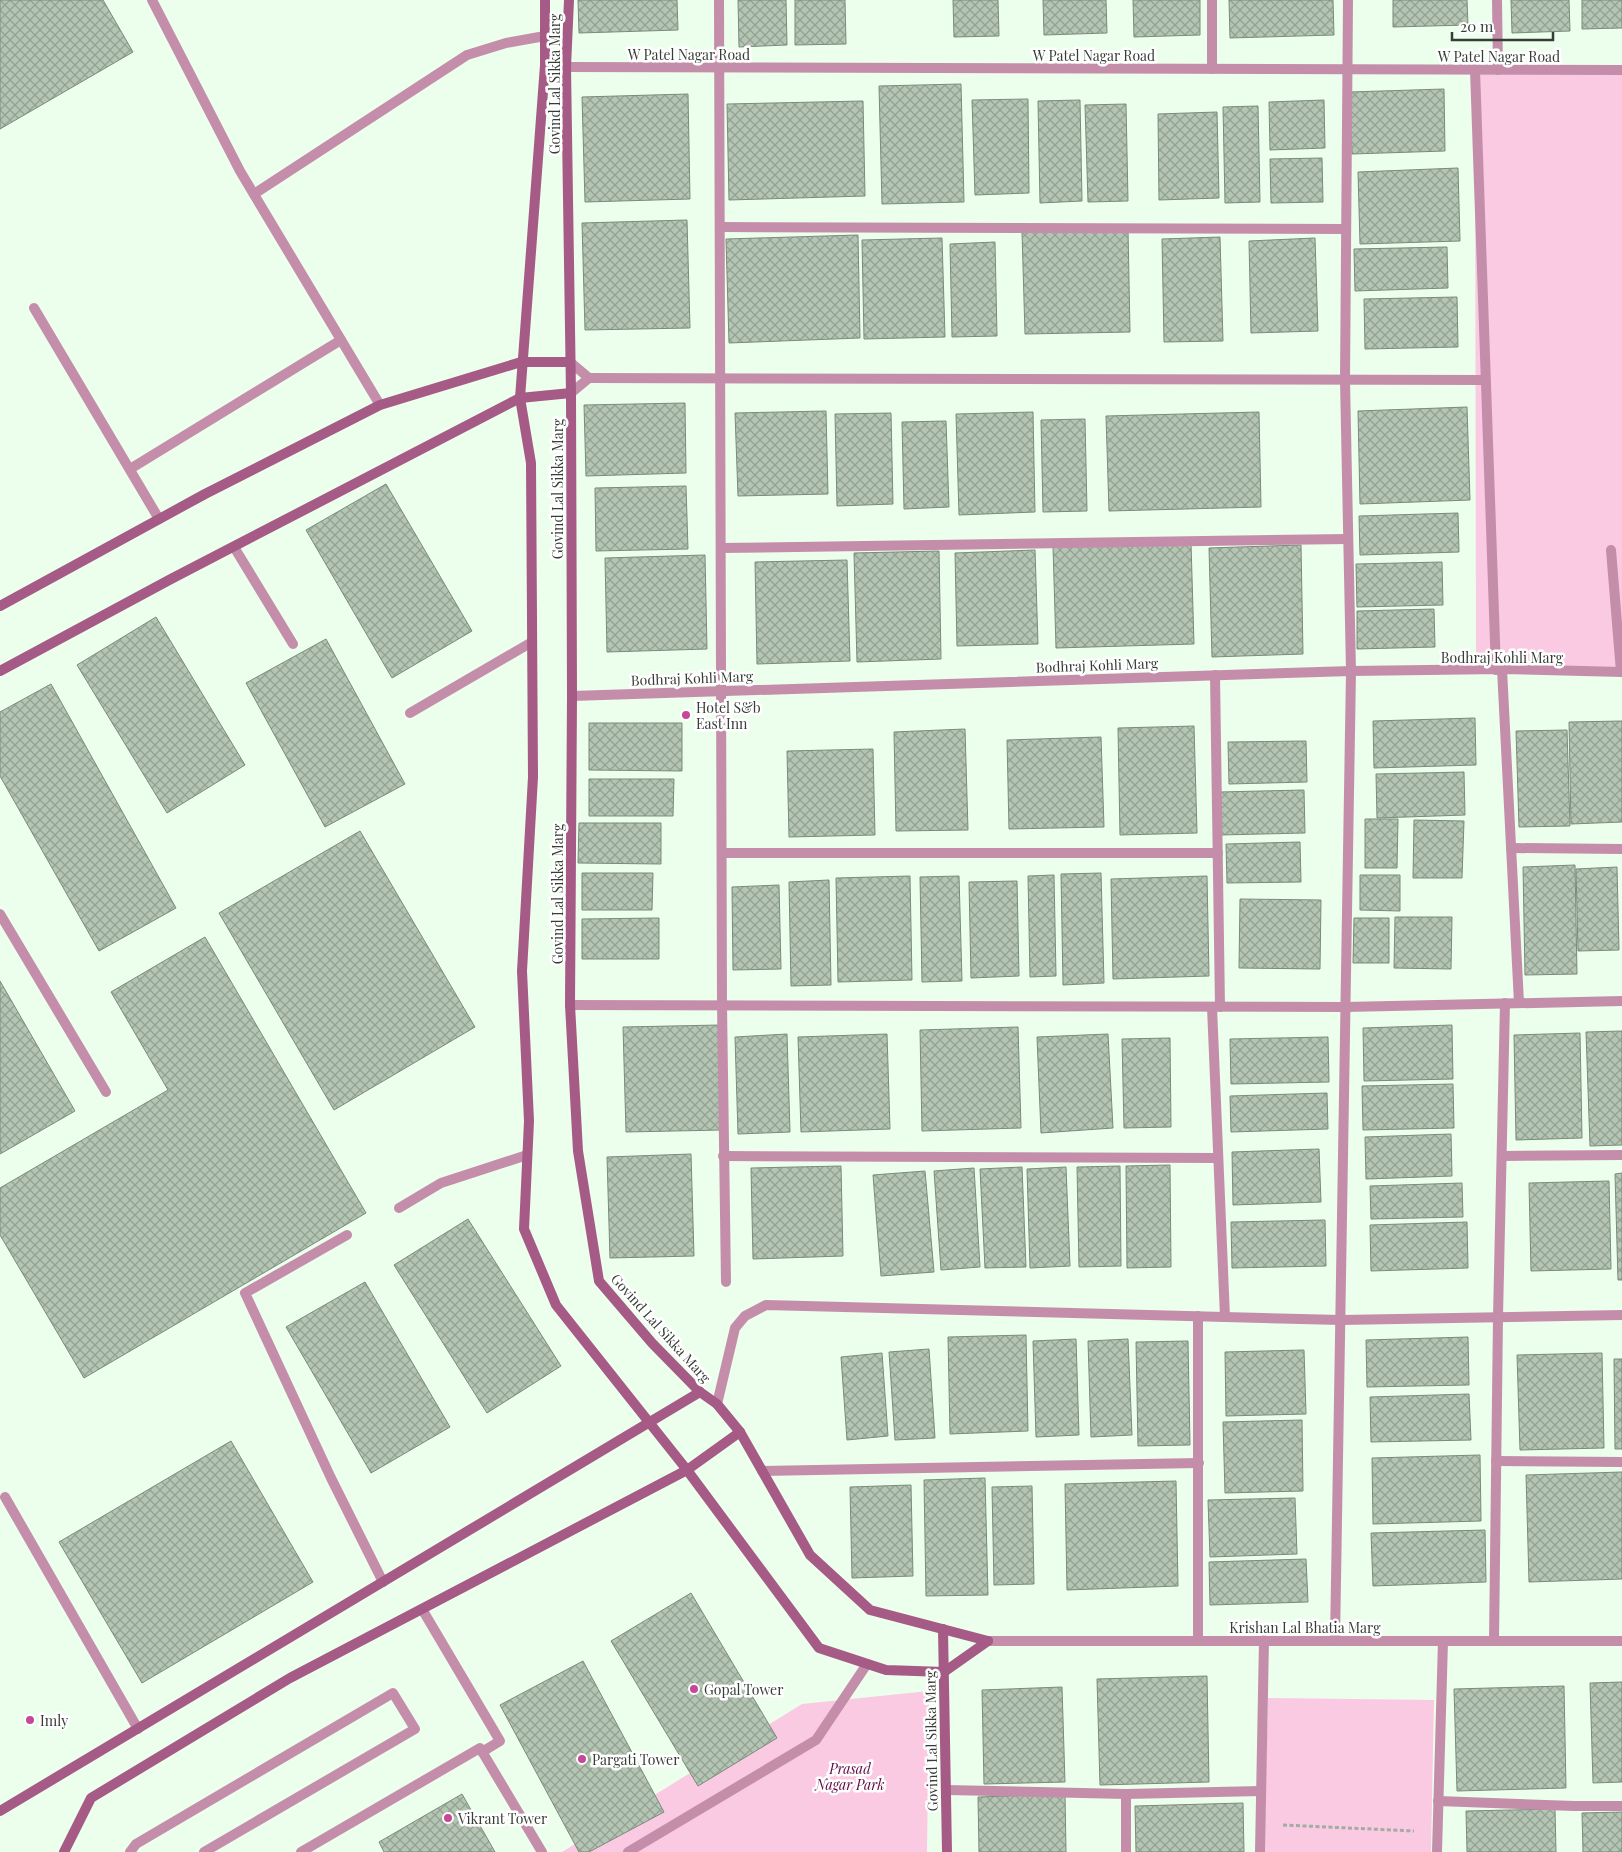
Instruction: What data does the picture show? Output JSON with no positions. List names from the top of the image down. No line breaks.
{"streets":{"street":["W Patel Nagar Road","Govind Lal Sikka Marg","Bodhraj Kohli Marg","Krishan Lal Bhatia Marg"]},"crossings":[["W Patel Nagar Road","Govind Lal Sikka Marg"],["Govind Lal Sikka Marg","Bodhraj Kohli Marg"],["Govind Lal Sikka Marg","Krishan Lal Bhatia Marg"]],"parks":["Prasad Nagar Park"],"places":["Hotel S&b East Inn","Gopal Tower","Imly","Pargati Tower","Vikrant Tower"],"scale_bar":"20 m"}
